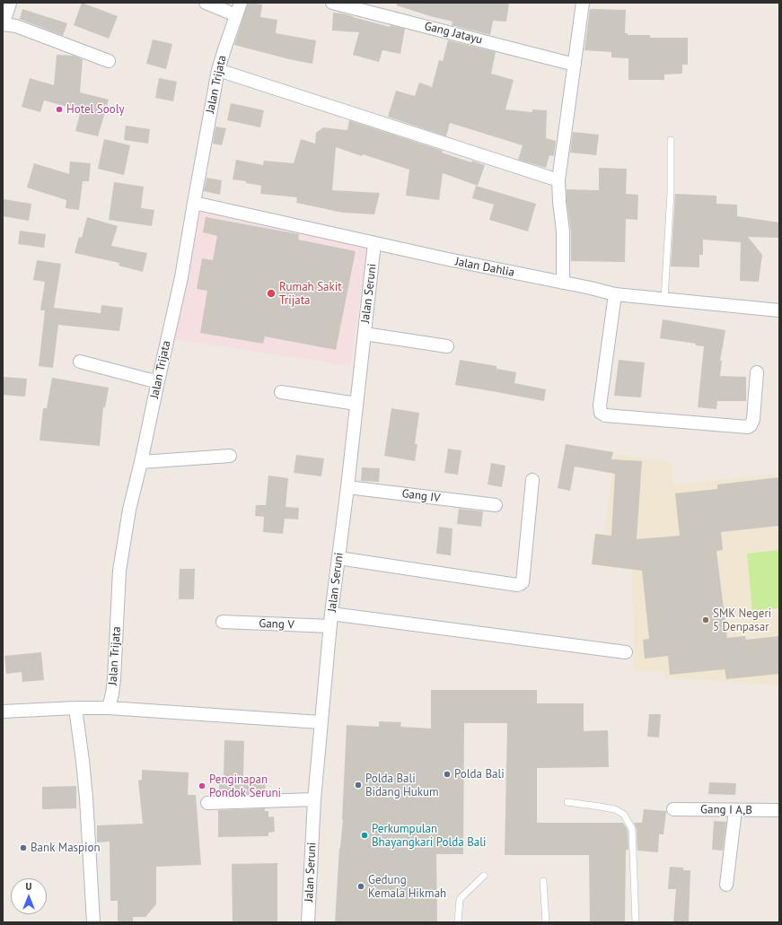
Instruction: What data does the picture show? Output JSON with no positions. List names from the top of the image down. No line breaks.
{"streets":{"street":["Gang Jatayu","Jalan Trijata","Jalan Dahlia","Jalan Seruni","Gang IV","Gang V","Gang I A,B"]},"crossings":[["Jalan Trijata","Jalan Dahlia"],["Jalan Dahlia","Jalan Seruni"],["Jalan Seruni","Gang IV"],["Jalan Seruni","Gang V"]],"places":["Hotel Sooly","Rumah Sakit Trijata","SMK Negeri 5 Denpasar","Polda Bali","Polda Bali Bidang Hukum","Penginapan Pondok Seruni","Perkumpulan Bhayangkari Polda Bali","Bank Maspion","Gedung Kemala Hikmah"],"north":"top"}
